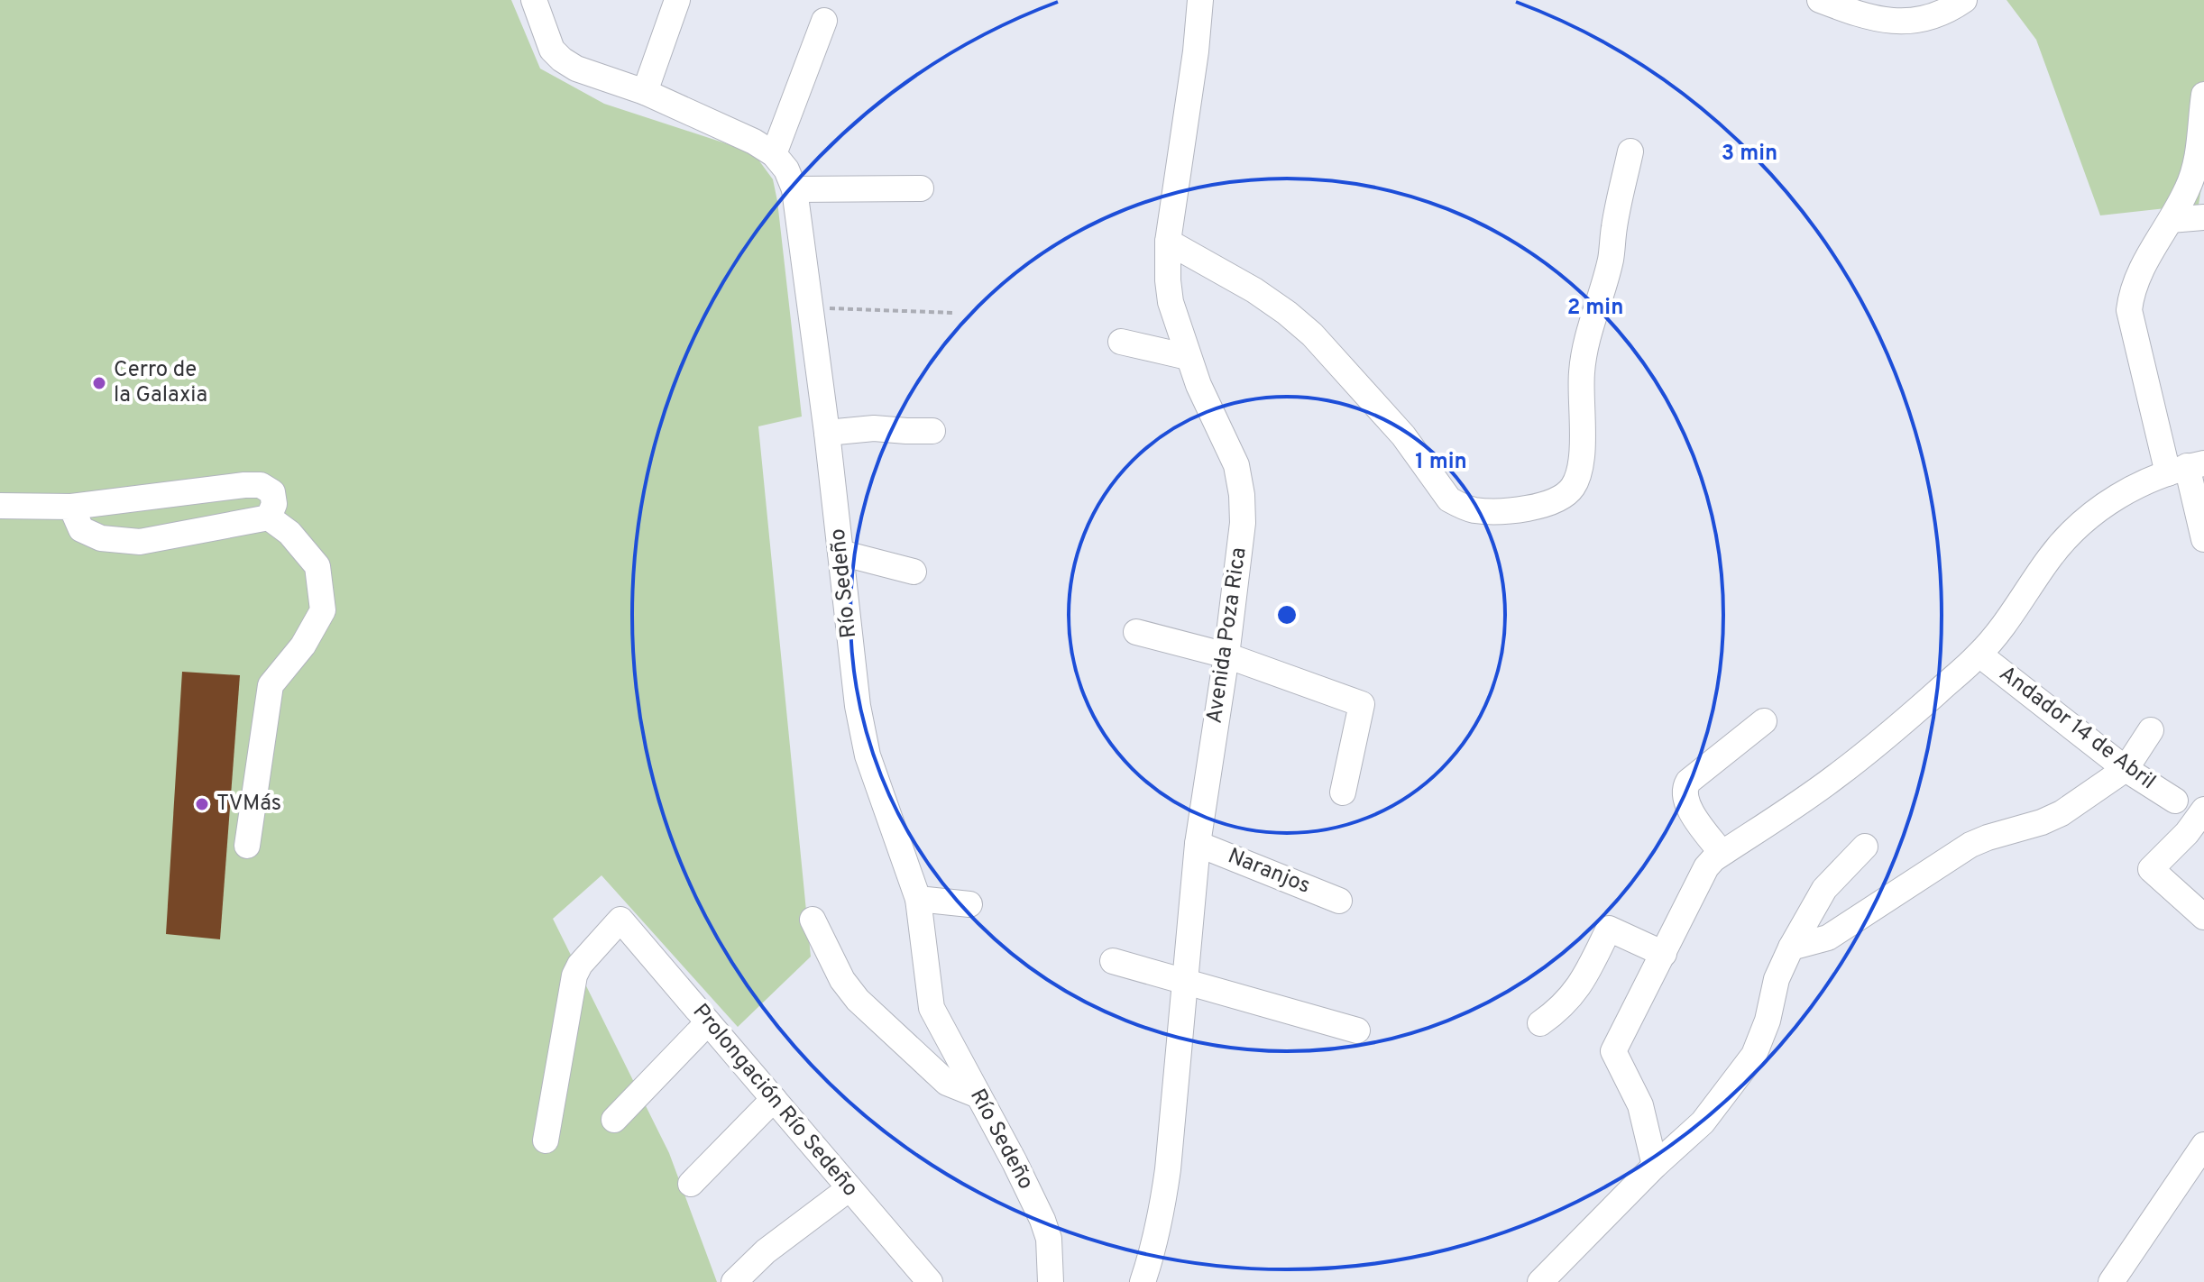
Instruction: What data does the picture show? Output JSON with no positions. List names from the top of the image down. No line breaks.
{"streets":{"street":["Río Sedeño","Avenida Poza Rica","Andador 14 de Abril","Naranjos","Prolongación Río Sedeño"]},"crossings":[["Avenida Poza Rica","Naranjos"]],"places":["Cerro de la Galaxia","TVMás"],"rings":["3 min","2 min","1 min"]}
